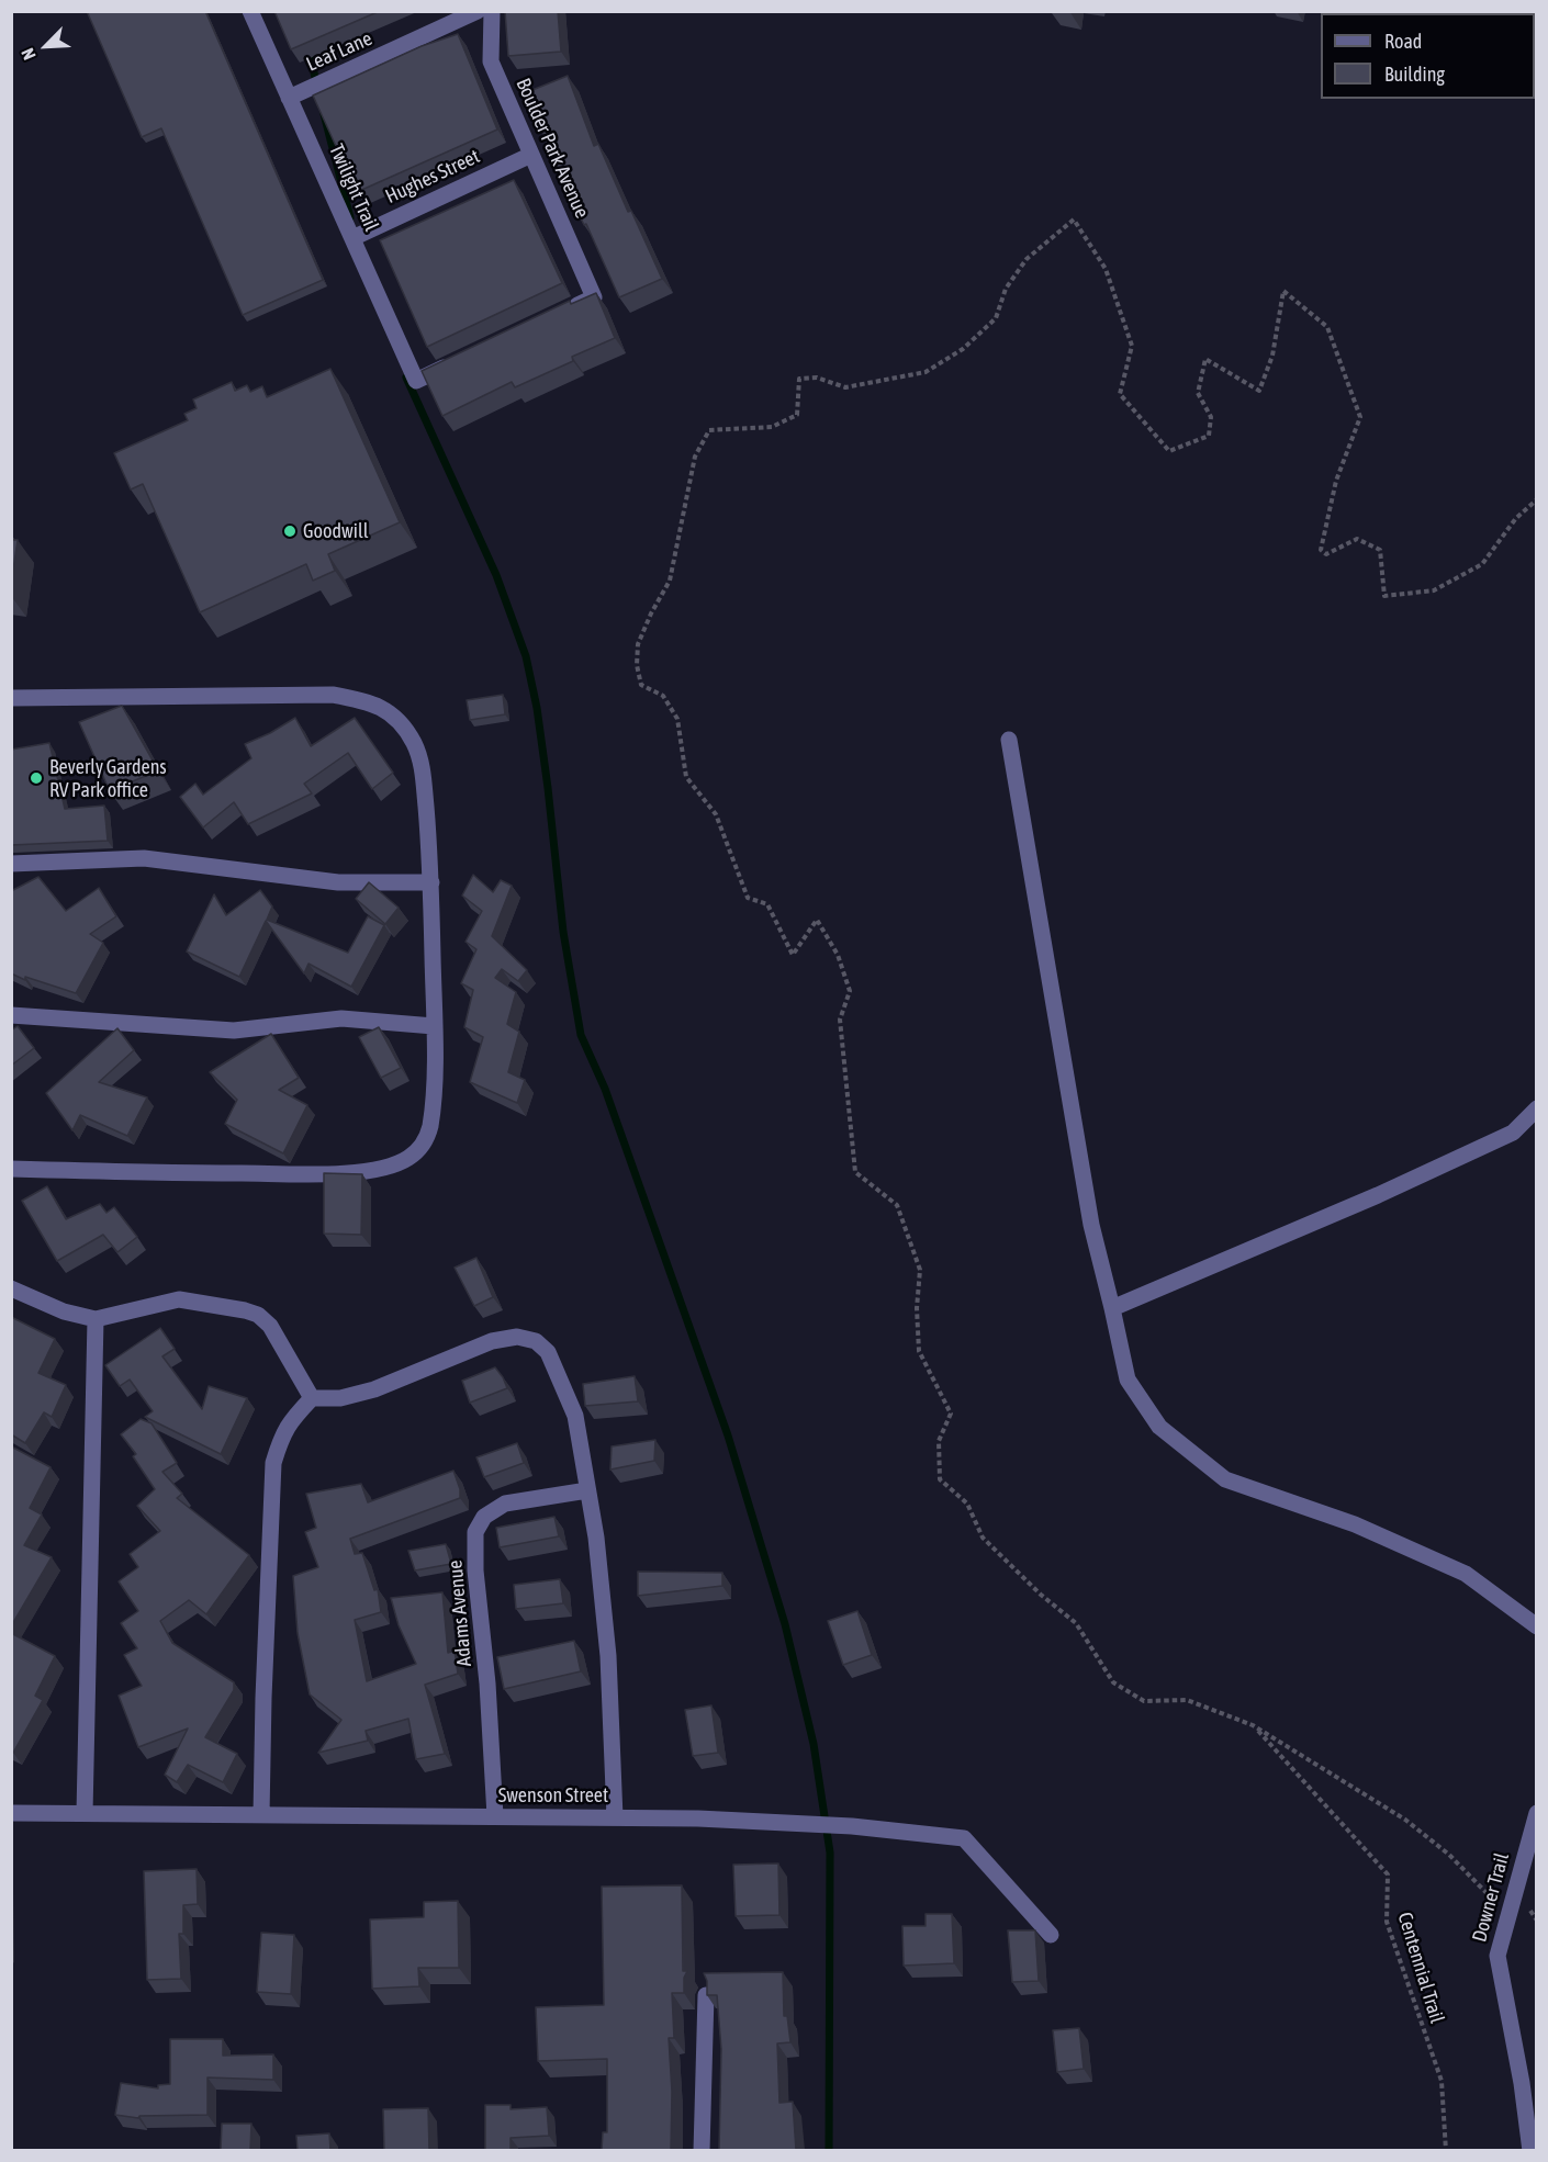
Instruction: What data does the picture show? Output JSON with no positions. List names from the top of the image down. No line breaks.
{"streets":{"street":["Leaf Lane","Boulder Park Avenue","Hughes Street","Twilight Trail","Adams Avenue","Swenson Street","Downer Trail"],"path":["Centennial Trail"]},"crossings":[["Leaf Lane","Twilight Trail"],["Boulder Park Avenue","Hughes Street"],["Hughes Street","Twilight Trail"],["Adams Avenue","Swenson Street"]],"places":["Goodwill","Beverly Gardens RV Park office"],"legend":["Road","Building"],"north":"bottom left"}
